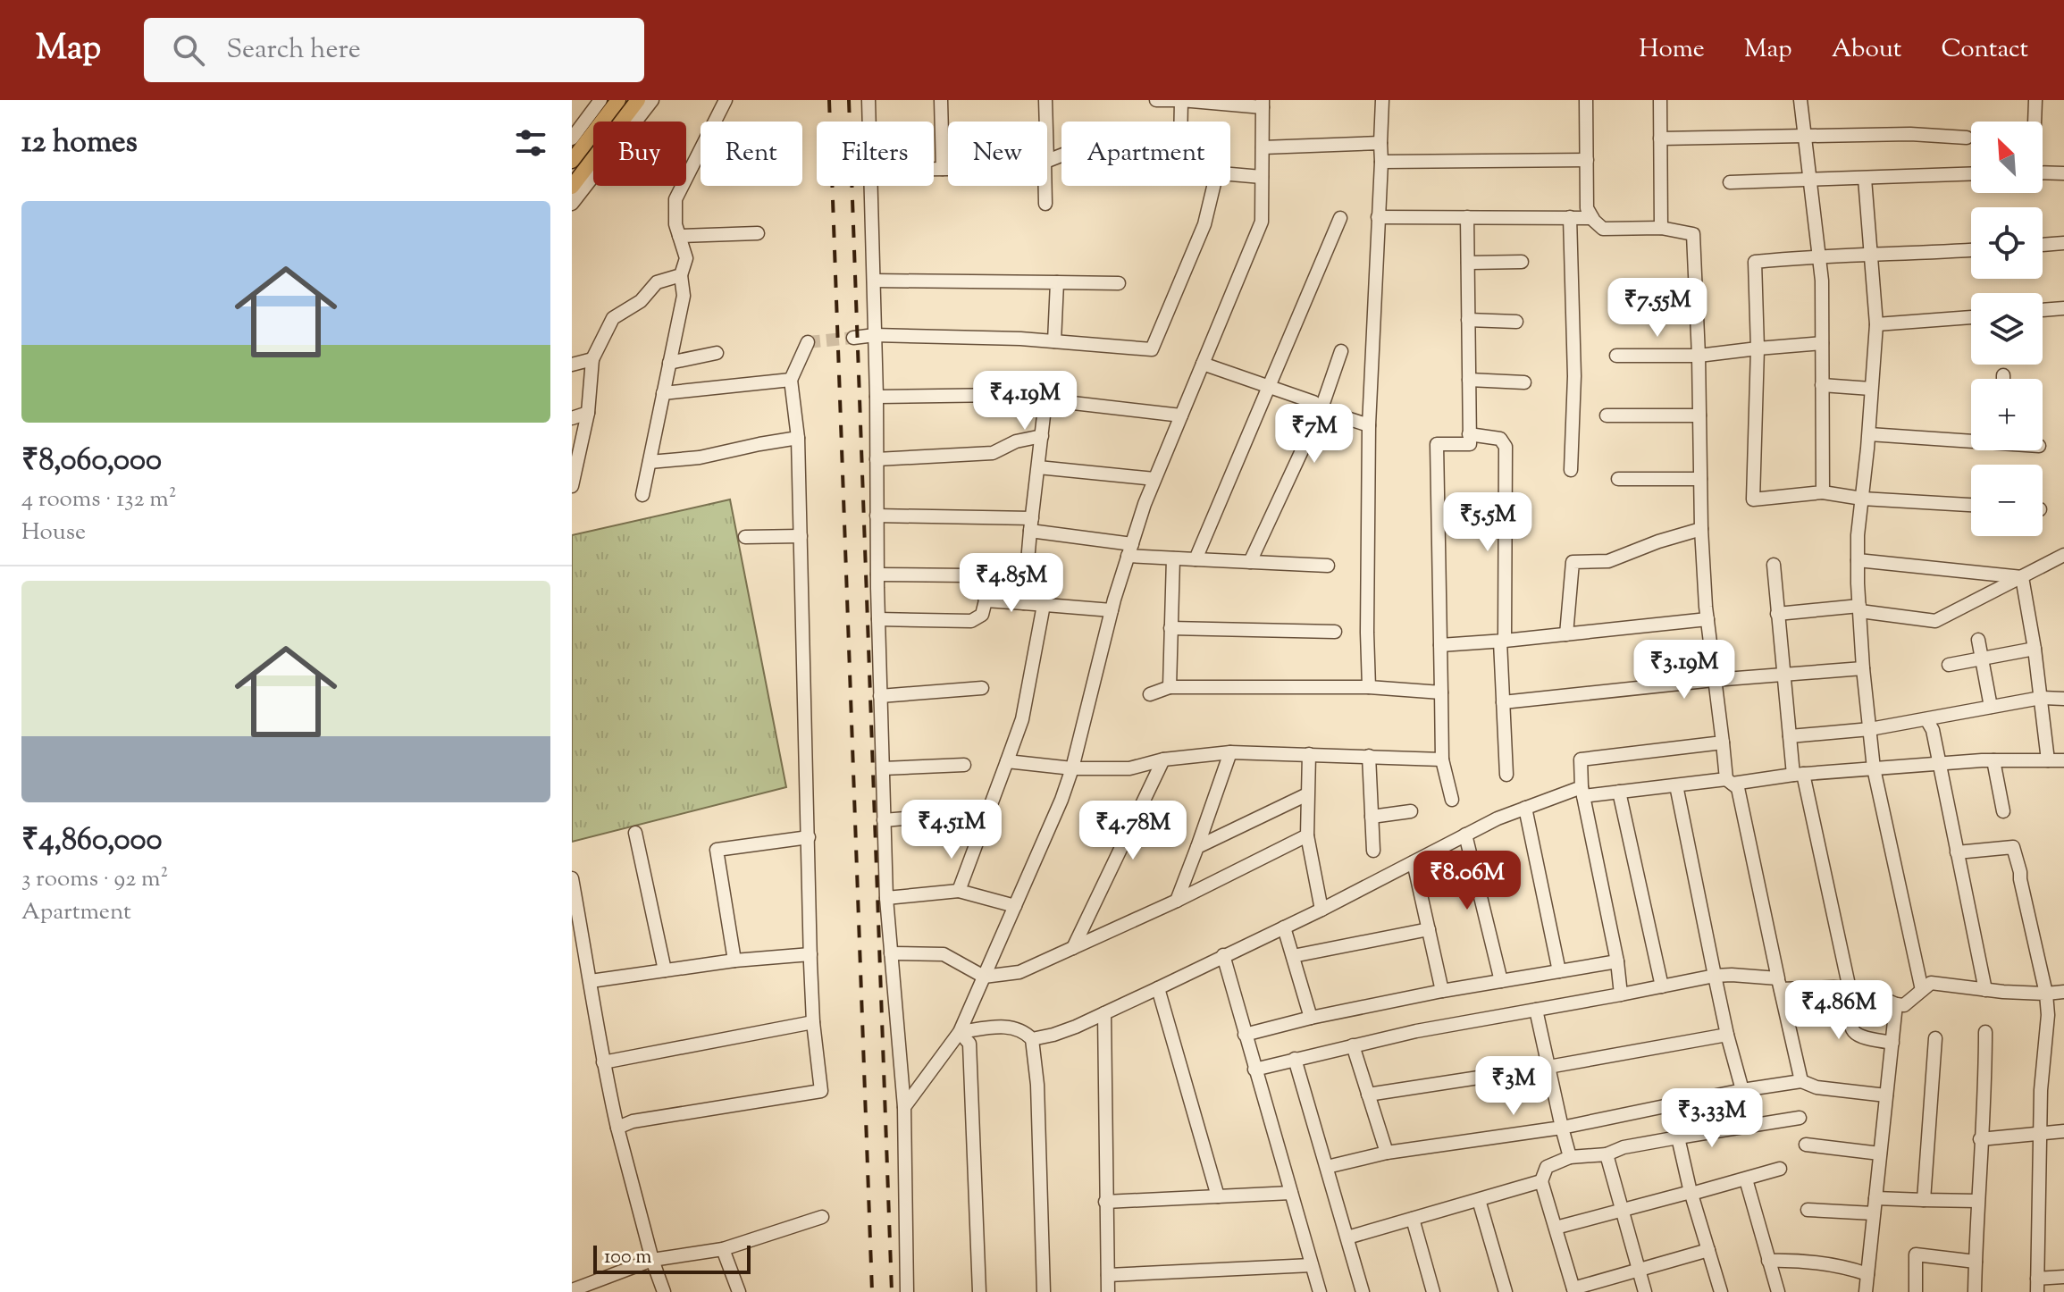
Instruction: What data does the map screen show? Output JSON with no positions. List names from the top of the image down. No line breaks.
{"scale_bar":"100 m","north":"top left","page":{"header":"Map","search":"Search here","nav":["Home","Map","About","Contact"],"heading":"12 homes","map_buttons":["+","−"],"chip":["Buy","Rent","Filters","New","Apartment"],"list":[{"name":"₹8,060,000","note":"4 rooms · 132 m² · House"},{"name":"₹4,860,000","note":"3 rooms · 92 m² · Apartment"}],"price":["₹7.55M","₹4.19M","₹7M","₹5.5M","₹4.85M","₹3.19M","₹4.51M","₹4.78M","₹8.06M","₹4.86M","₹3M","₹3.33M"],"scale":"100 m"}}
